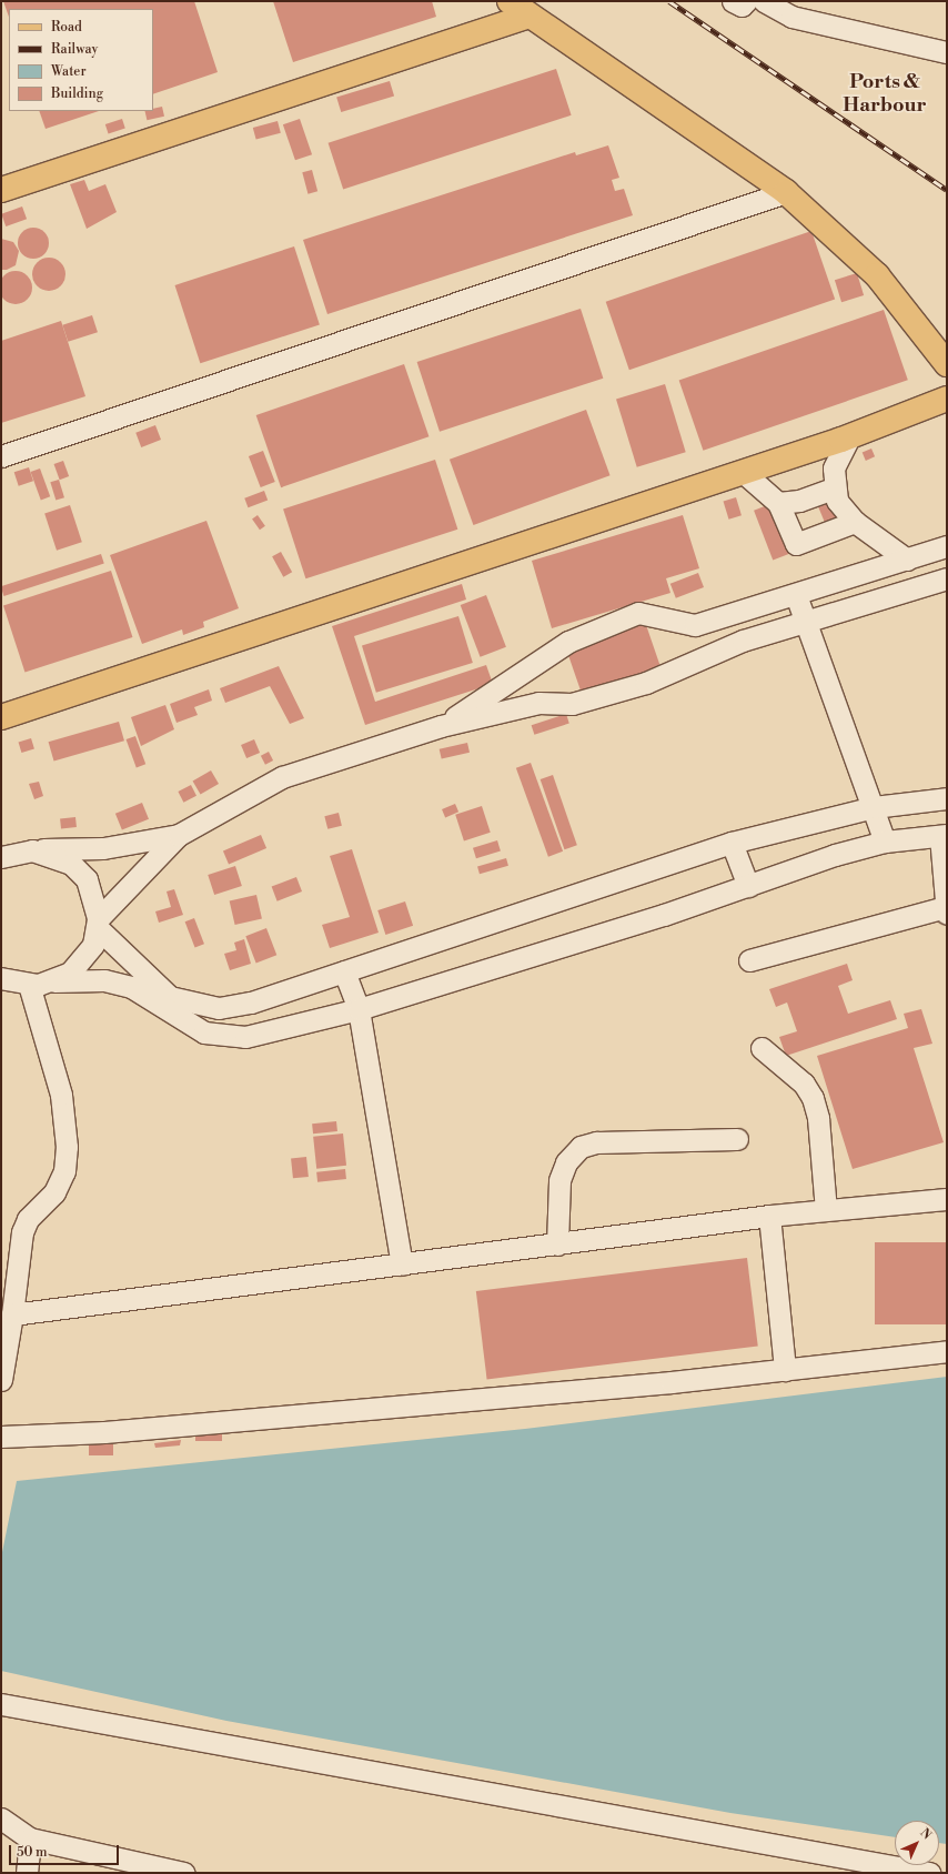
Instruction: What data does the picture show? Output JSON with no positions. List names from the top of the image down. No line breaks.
{"districts":["Ports & Harbour"],"legend":["Road","Railway","Water","Building"],"scale_bar":"50 m","north":"top right"}
